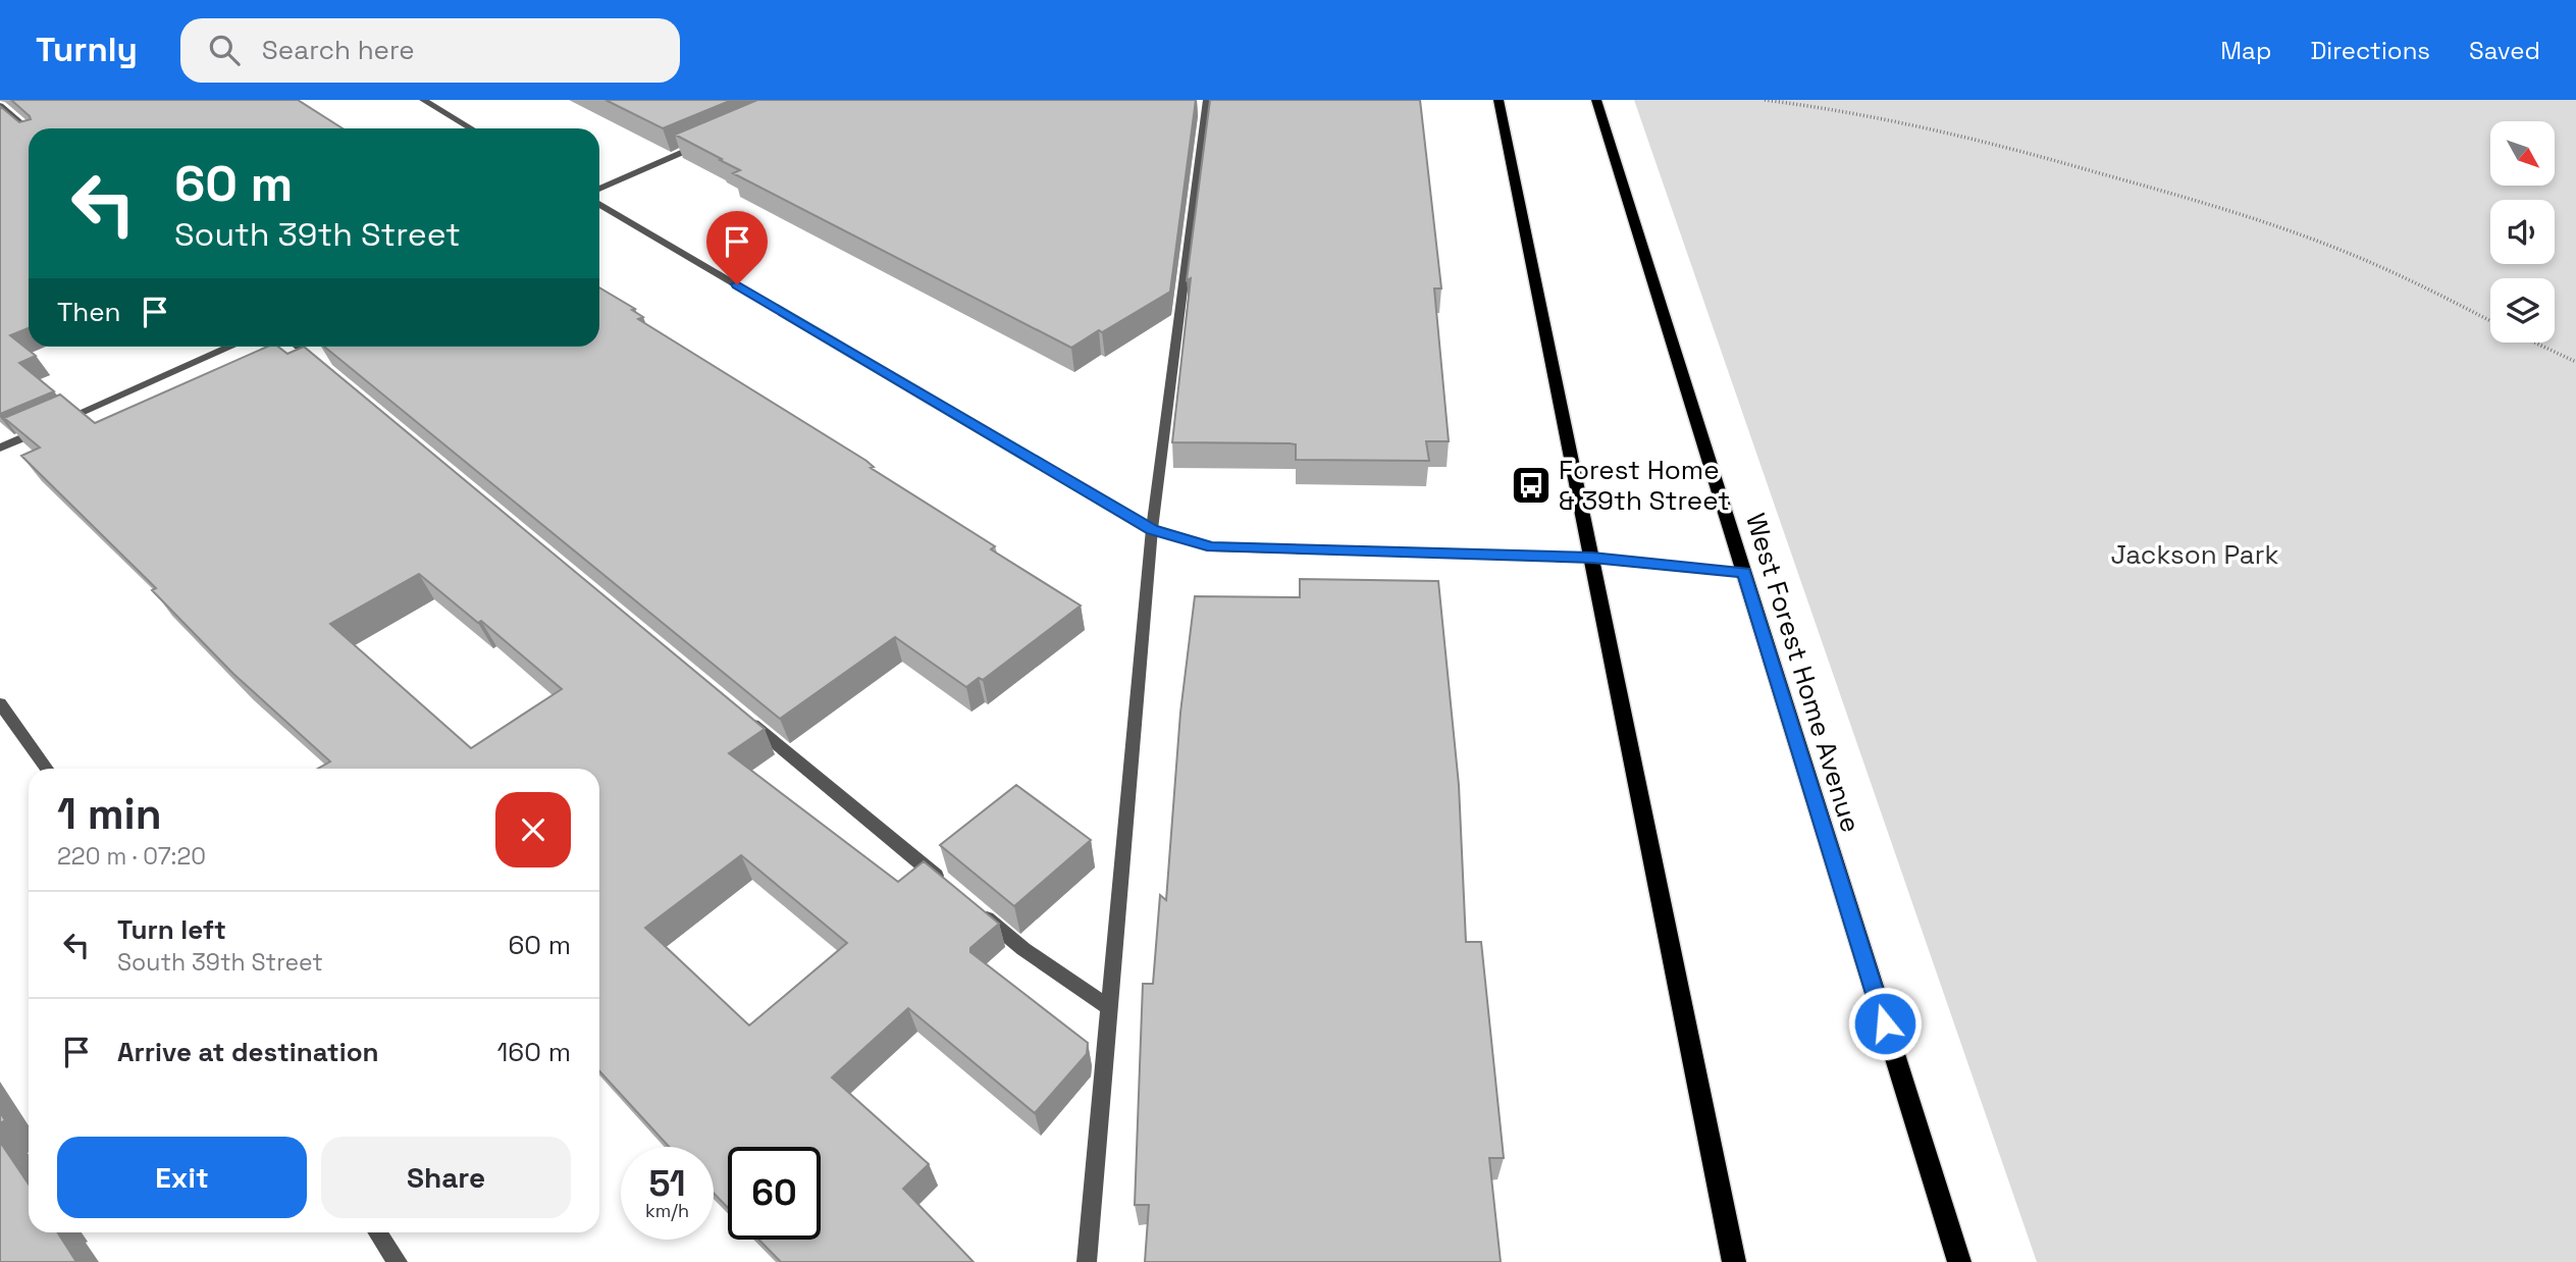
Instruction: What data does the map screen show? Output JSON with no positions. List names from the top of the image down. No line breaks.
{"streets":{"main road":["West Forest Home Avenue"]},"parks":["Jackson Park"],"places":{"bus stop":["Forest Home & 39th Street"]},"north":"bottom right","page":{"header":"Turnly","search":"Search here","nav":["Map","Directions","Saved"],"turn":["60 m","South 39th Street"],"then":"Then","heading":["1 min","220 m · 07:20"],"list":[{"name":"Turn left","note":"South 39th Street","value":"60 m"},{"name":"Arrive at destination","value":"160 m"}],"buttons":["Exit","Share"],"speed":"51 km/h","limit":"60"}}
